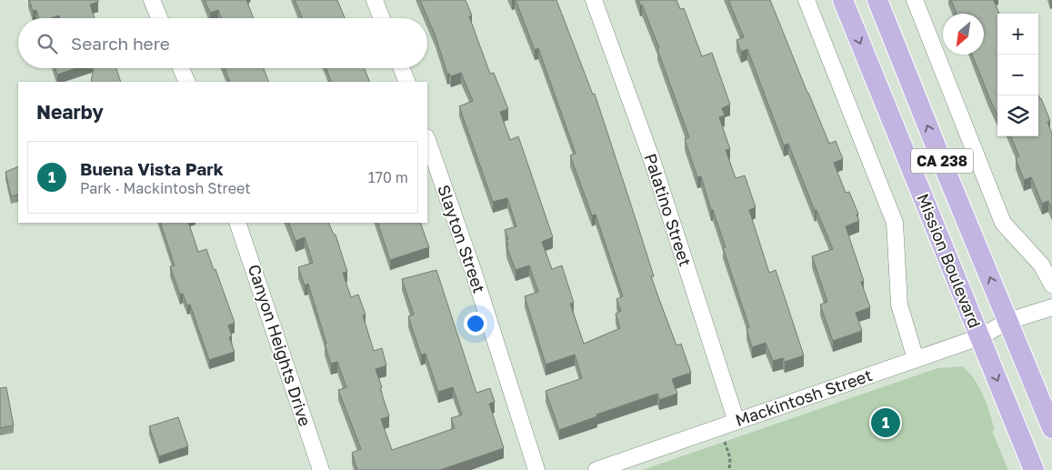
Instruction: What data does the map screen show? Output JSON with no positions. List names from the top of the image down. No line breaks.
{"streets":{"main road":["CA 238","Mission Boulevard"],"street":["Palatino Street","Slayton Street","Canyon Heights Drive","Mackintosh Street"]},"crossings":[["Palatino Street","Mackintosh Street"],["Mission Boulevard","Mackintosh Street"]],"north":"bottom left","page":{"map_buttons":["+","−"],"search":"Search here","heading":"Nearby","list":[{"mark":"1","name":"Buena Vista Park","note":"Park · Mackintosh Street","value":"170 m"}],"pins":"1"}}
